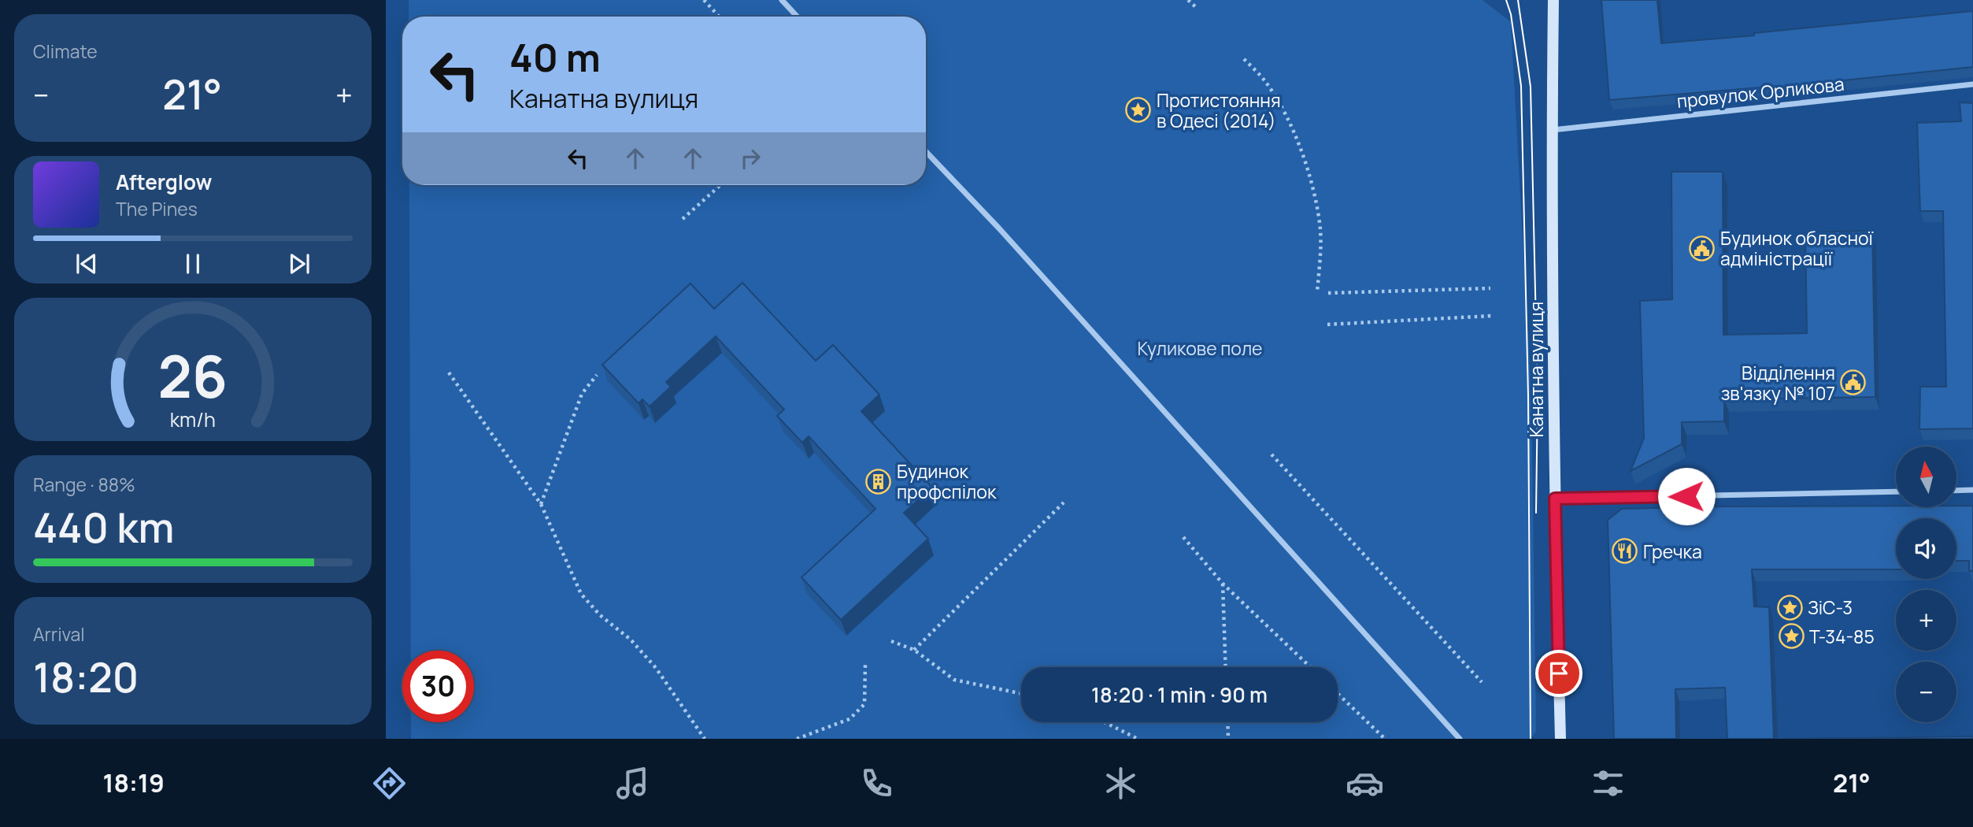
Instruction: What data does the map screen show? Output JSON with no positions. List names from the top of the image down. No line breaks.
{"streets":{"main road":["Канатна вулиця"],"street":["провулок Орликова"]},"crossings":[["провулок Орликова","Канатна вулиця"]],"parks":["Куликове поле"],"places":{"place":["Протистояння в Одесі (2014)","ЗіС-3","Т-34-85"],"public building":["Будинок обласної адміністрації","Відділення зв'язку № 107"],"building":["Будинок профспілок"],"restaurant":["Гречка"]},"north":"top","page":{"tile":["Climate",["Range · 88%","440 km"],["Arrival","18:20"]],"turn":["40 m","Канатна вулиця"],"heat":["−","21°","+"],"song":["Afterglow","The Pines"],"map_buttons":["+","−"],"limit":"30","trip":"18:20 · 1 min · 90 m","tabs":["18:19","21°"],"gauge":["26","km/h"]}}
